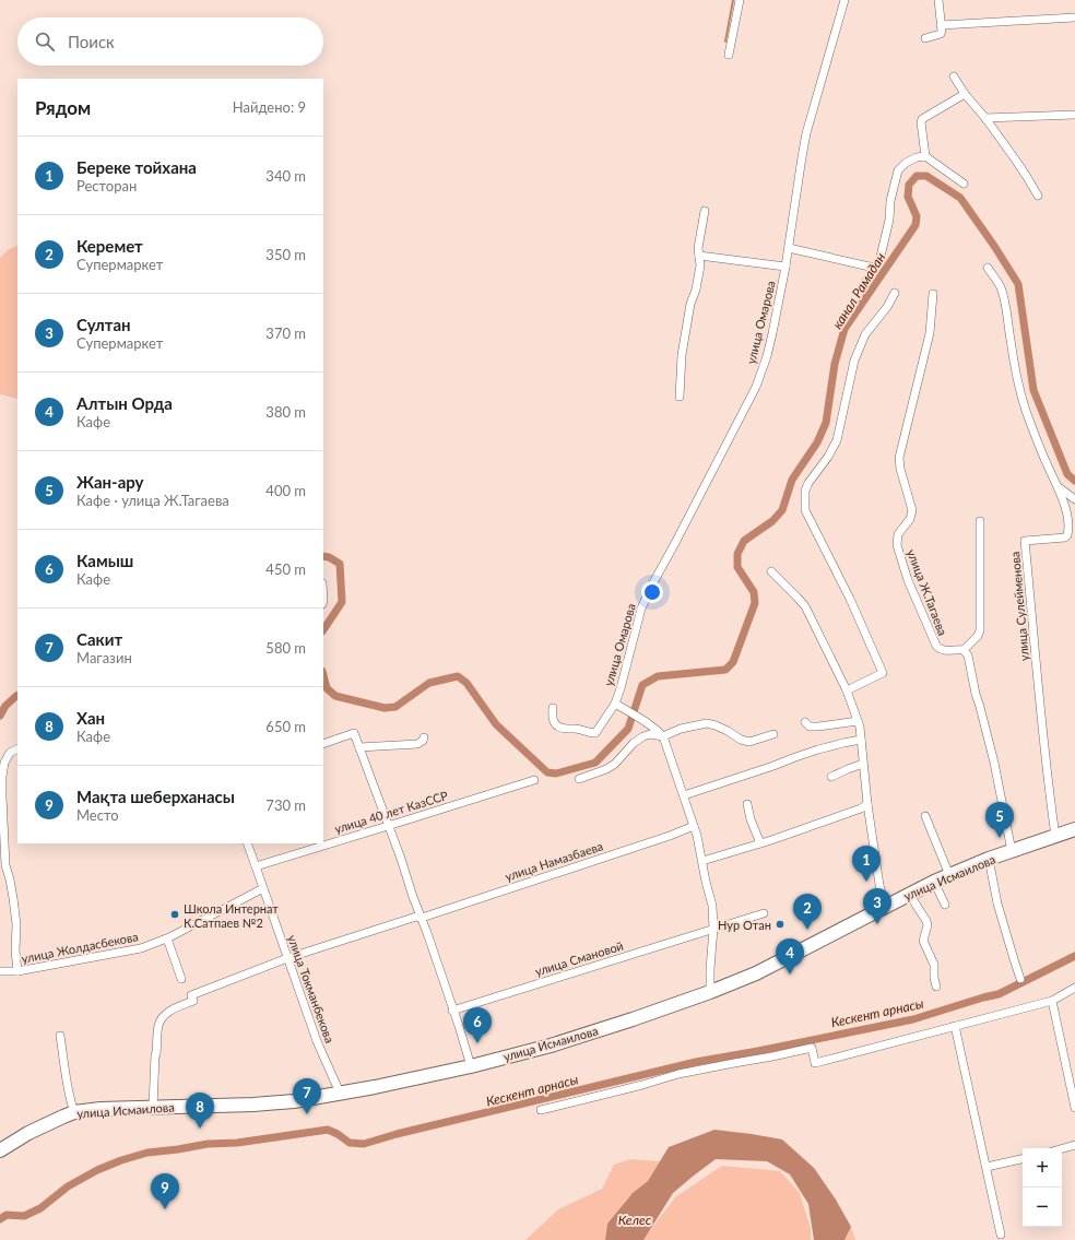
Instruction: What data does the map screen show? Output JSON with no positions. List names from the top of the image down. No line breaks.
{"streets":{"main road":["улица Исмаилова"],"street":["улица Омарова","улица Ж.Тагаева","улица Сулейменова","улица 40 лет КазССР","улица Намазбаева","улица Жолдасбекова","улица Смановой","улица Токманбекова"]},"crossings":[["улица Сулейменова","улица Исмаилова"],["улица 40 лет КазССР","улица Токманбекова"],["улица Намазбаева","улица Исмаилова"],["улица Намазбаева","улица Токманбекова"],["улица Исмаилова","улица Токманбекова"],["улица Жолдасбекова","улица Токманбекова"]],"water":["канал Рамадан","Кескент арнасы","Келес"],"places":["Школа Интернат К.Сатпаев №2","Нур Отан"],"page":{"search":"Поиск","heading":["Рядом","Найдено: 9"],"list":[{"mark":"1","name":"Береке тойхана","note":"Ресторан","value":"340 m"},{"mark":"2","name":"Керемет","note":"Супермаркет","value":"350 m"},{"mark":"3","name":"Султан","note":"Супермаркет","value":"370 m"},{"mark":"4","name":"Алтын Орда","note":"Кафе","value":"380 m"},{"mark":"5","name":"Жан-ару","note":"Кафе · улица Ж.Тагаева","value":"400 m"},{"mark":"6","name":"Камыш","note":"Кафе","value":"450 m"},{"mark":"7","name":"Сакит","note":"Магазин","value":"580 m"},{"mark":"8","name":"Хан","note":"Кафе","value":"650 m"},{"mark":"9","name":"Мақта шеберханасы","note":"Место","value":"730 m"}],"pins":["5","1","3","2","4","6","7","8","9"],"map_buttons":["+","−"]}}
